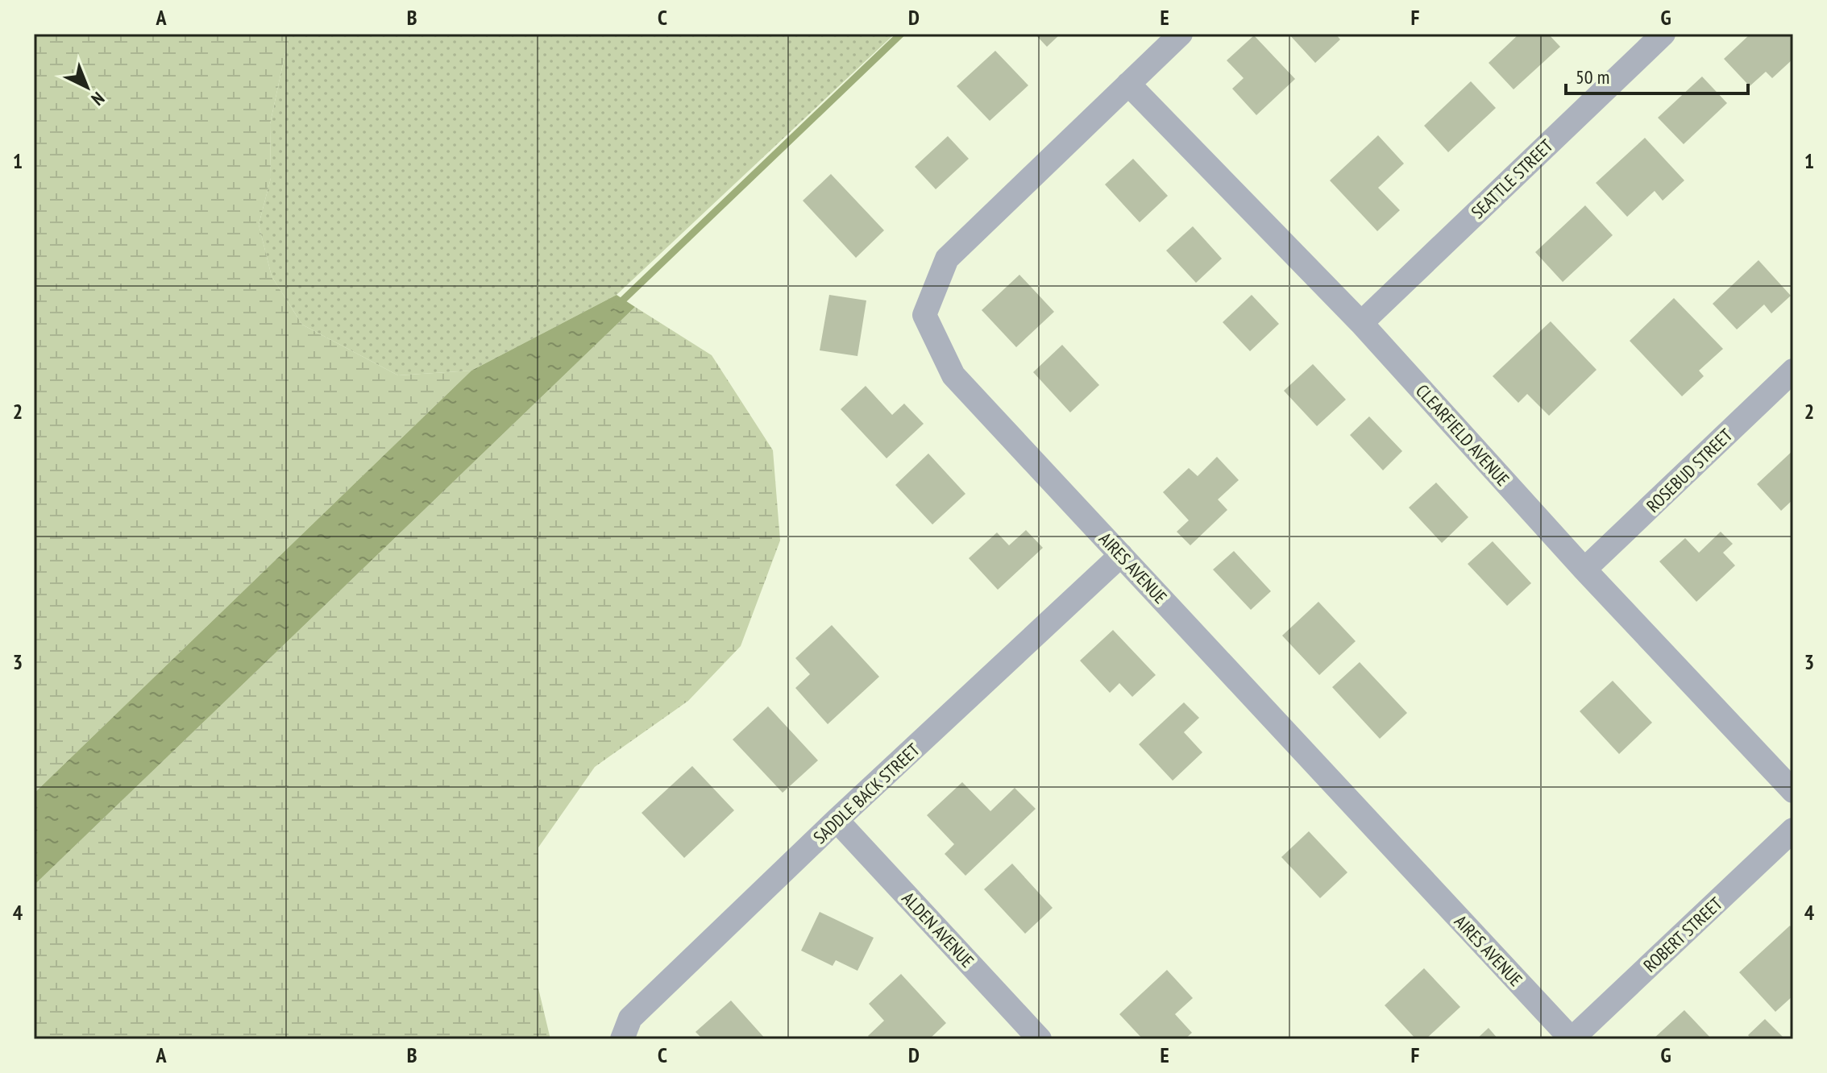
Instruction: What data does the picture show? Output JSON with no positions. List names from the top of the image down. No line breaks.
{"streets":{"street":["SEATTLE STREET","CLEARFIELD AVENUE","ROSEBUD STREET","AIRES AVENUE","SADDLE BACK STREET","ALDEN AVENUE","ROBERT STREET"]},"crossings":[["SEATTLE STREET","CLEARFIELD AVENUE"],["CLEARFIELD AVENUE","ROSEBUD STREET"],["CLEARFIELD AVENUE","AIRES AVENUE"],["AIRES AVENUE","SADDLE BACK STREET"],["AIRES AVENUE","ROBERT STREET"],["SADDLE BACK STREET","ALDEN AVENUE"]],"scale_bar":"50 m","north":"bottom right","grid":{"columns":["A","B","C","D","E","F","G"],"rows":["1","2","3","4"]}}
